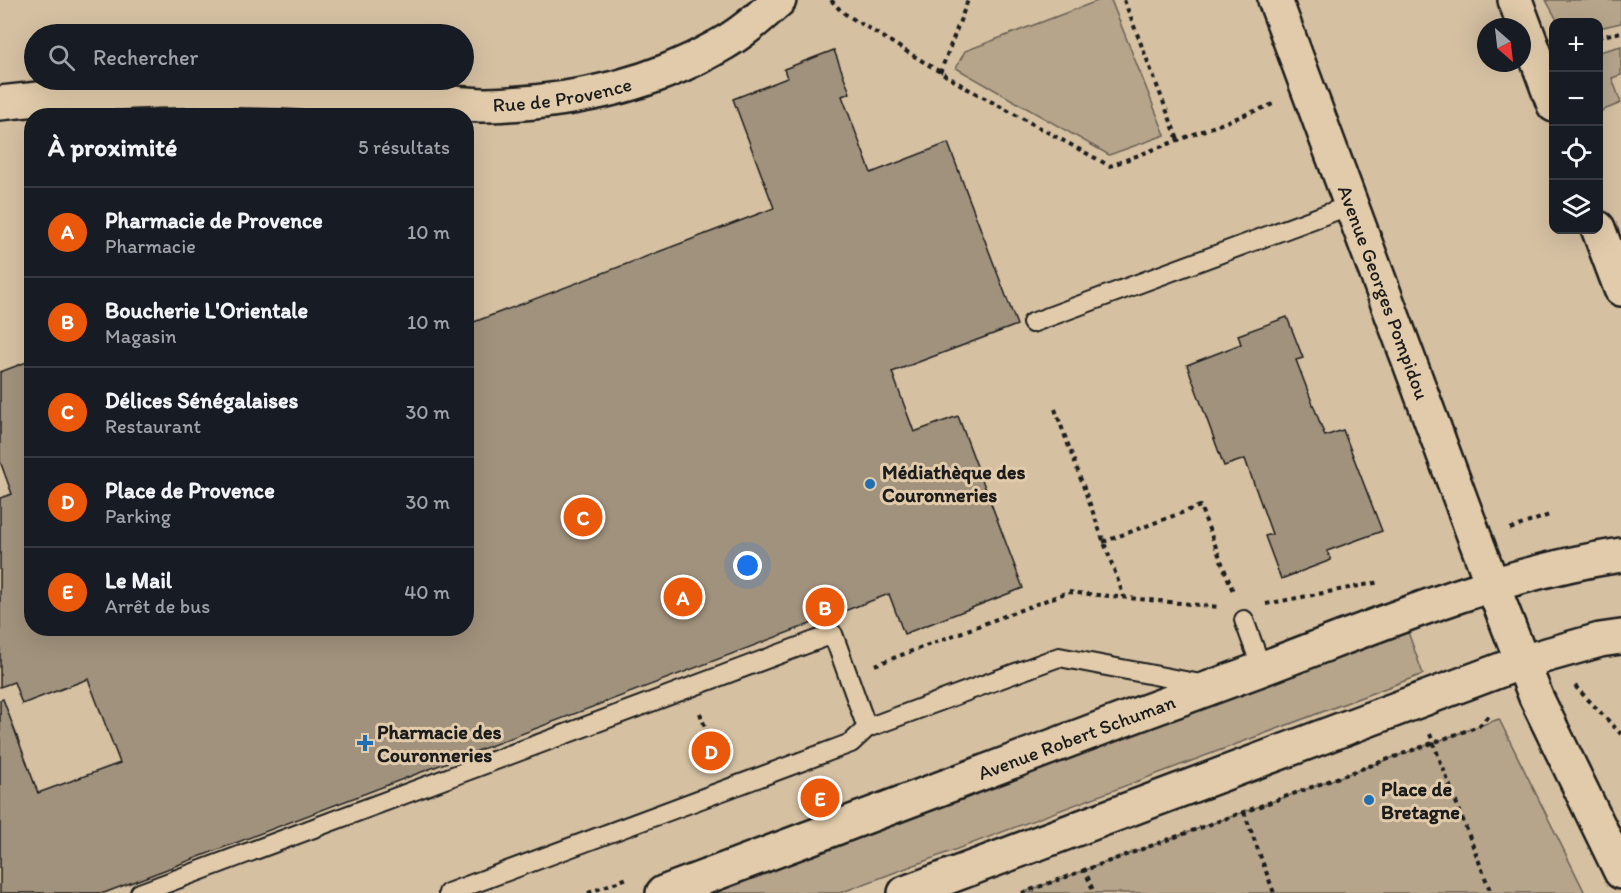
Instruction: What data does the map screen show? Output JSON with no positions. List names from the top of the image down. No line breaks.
{"streets":{"street":["Rue de Provence","Avenue Georges Pompidou","Avenue Robert Schuman"]},"crossings":[["Avenue Georges Pompidou","Avenue Robert Schuman"]],"places":{"other":["Médiathèque des Couronneries","Place de Bretagne"],"health":["Pharmacie des Couronneries"]},"north":"bottom right","page":{"map_buttons":["+","−"],"search":"Rechercher","heading":["À proximité","5 résultats"],"list":[{"mark":"A","name":"Pharmacie de Provence","note":"Pharmacie","value":"10 m"},{"mark":"B","name":"Boucherie L'Orientale","note":"Magasin","value":"10 m"},{"mark":"C","name":"Délices Sénégalaises","note":"Restaurant","value":"30 m"},{"mark":"D","name":"Place de Provence","note":"Parking","value":"30 m"},{"mark":"E","name":"Le Mail","note":"Arrêt de bus","value":"40 m"}],"pins":["C","A","B","D","E"]}}
